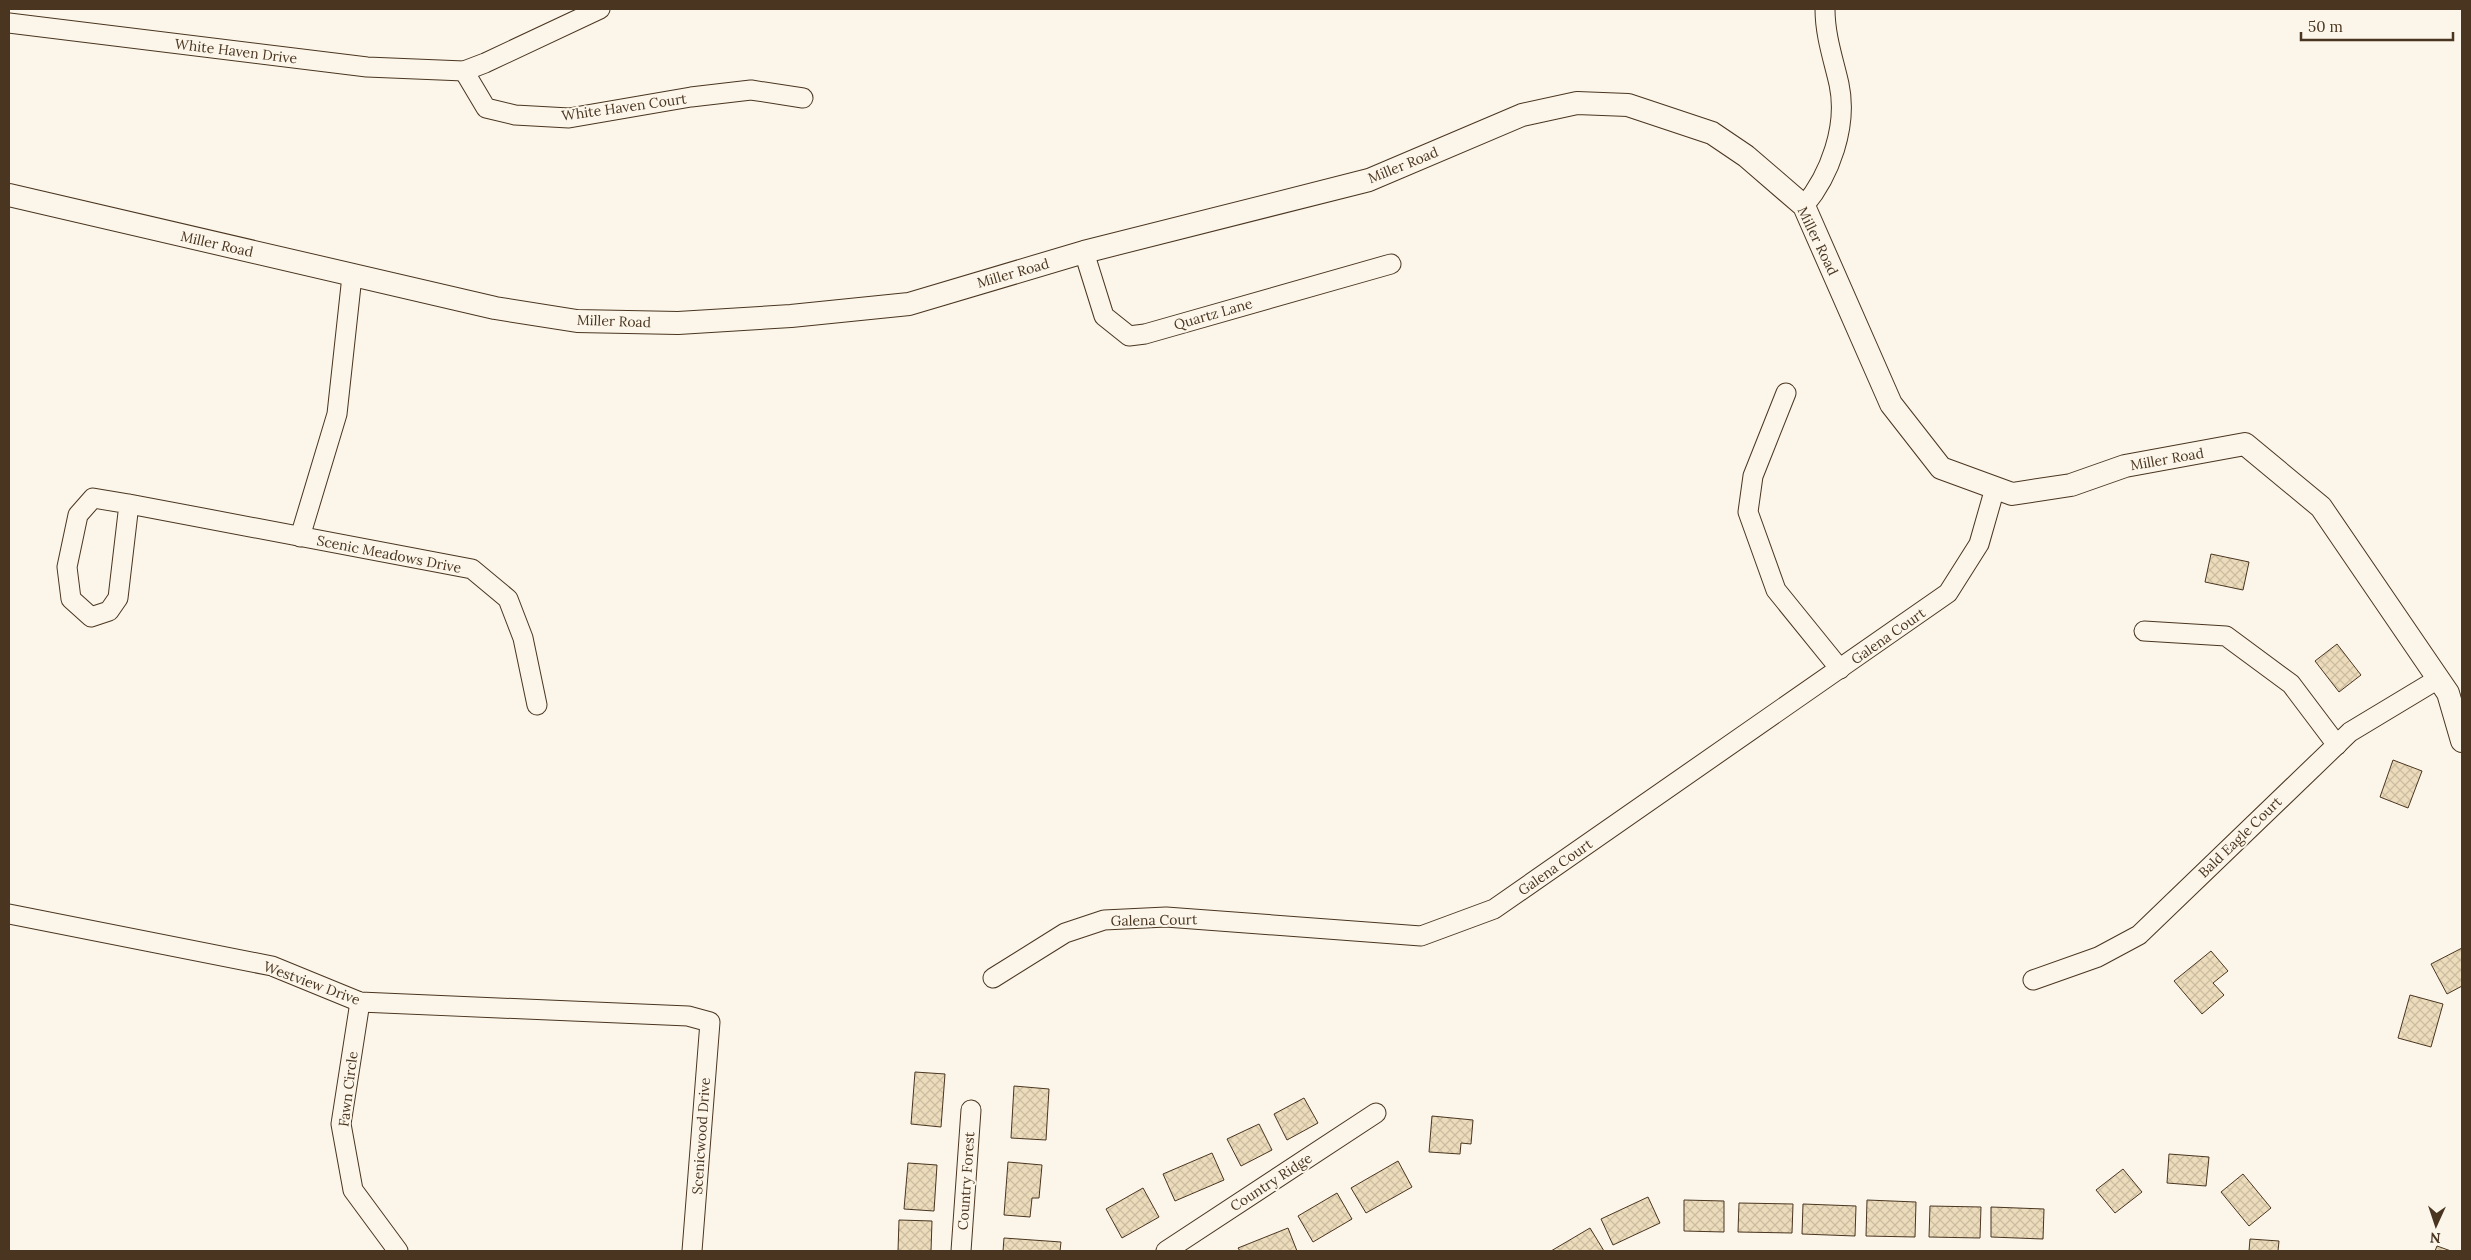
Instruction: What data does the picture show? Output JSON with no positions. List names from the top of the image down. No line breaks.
{"streets":{"street":["White Haven Drive","White Haven Court","Miller Road","Quartz Lane","Scenic Meadows Drive","Galena Court","Bald Eagle Court","Westview Drive","Fawn Circle","Scenicwood Drive","Country Forest","Country Ridge"]},"crossings":[["White Haven Drive","White Haven Court"],["Miller Road","Quartz Lane"],["Miller Road","Scenic Meadows Drive"],["Miller Road","Galena Court"],["Miller Road","Bald Eagle Court"],["Westview Drive","Fawn Circle"],["Westview Drive","Scenicwood Drive"]],"scale_bar":"50 m","north":"bottom"}
